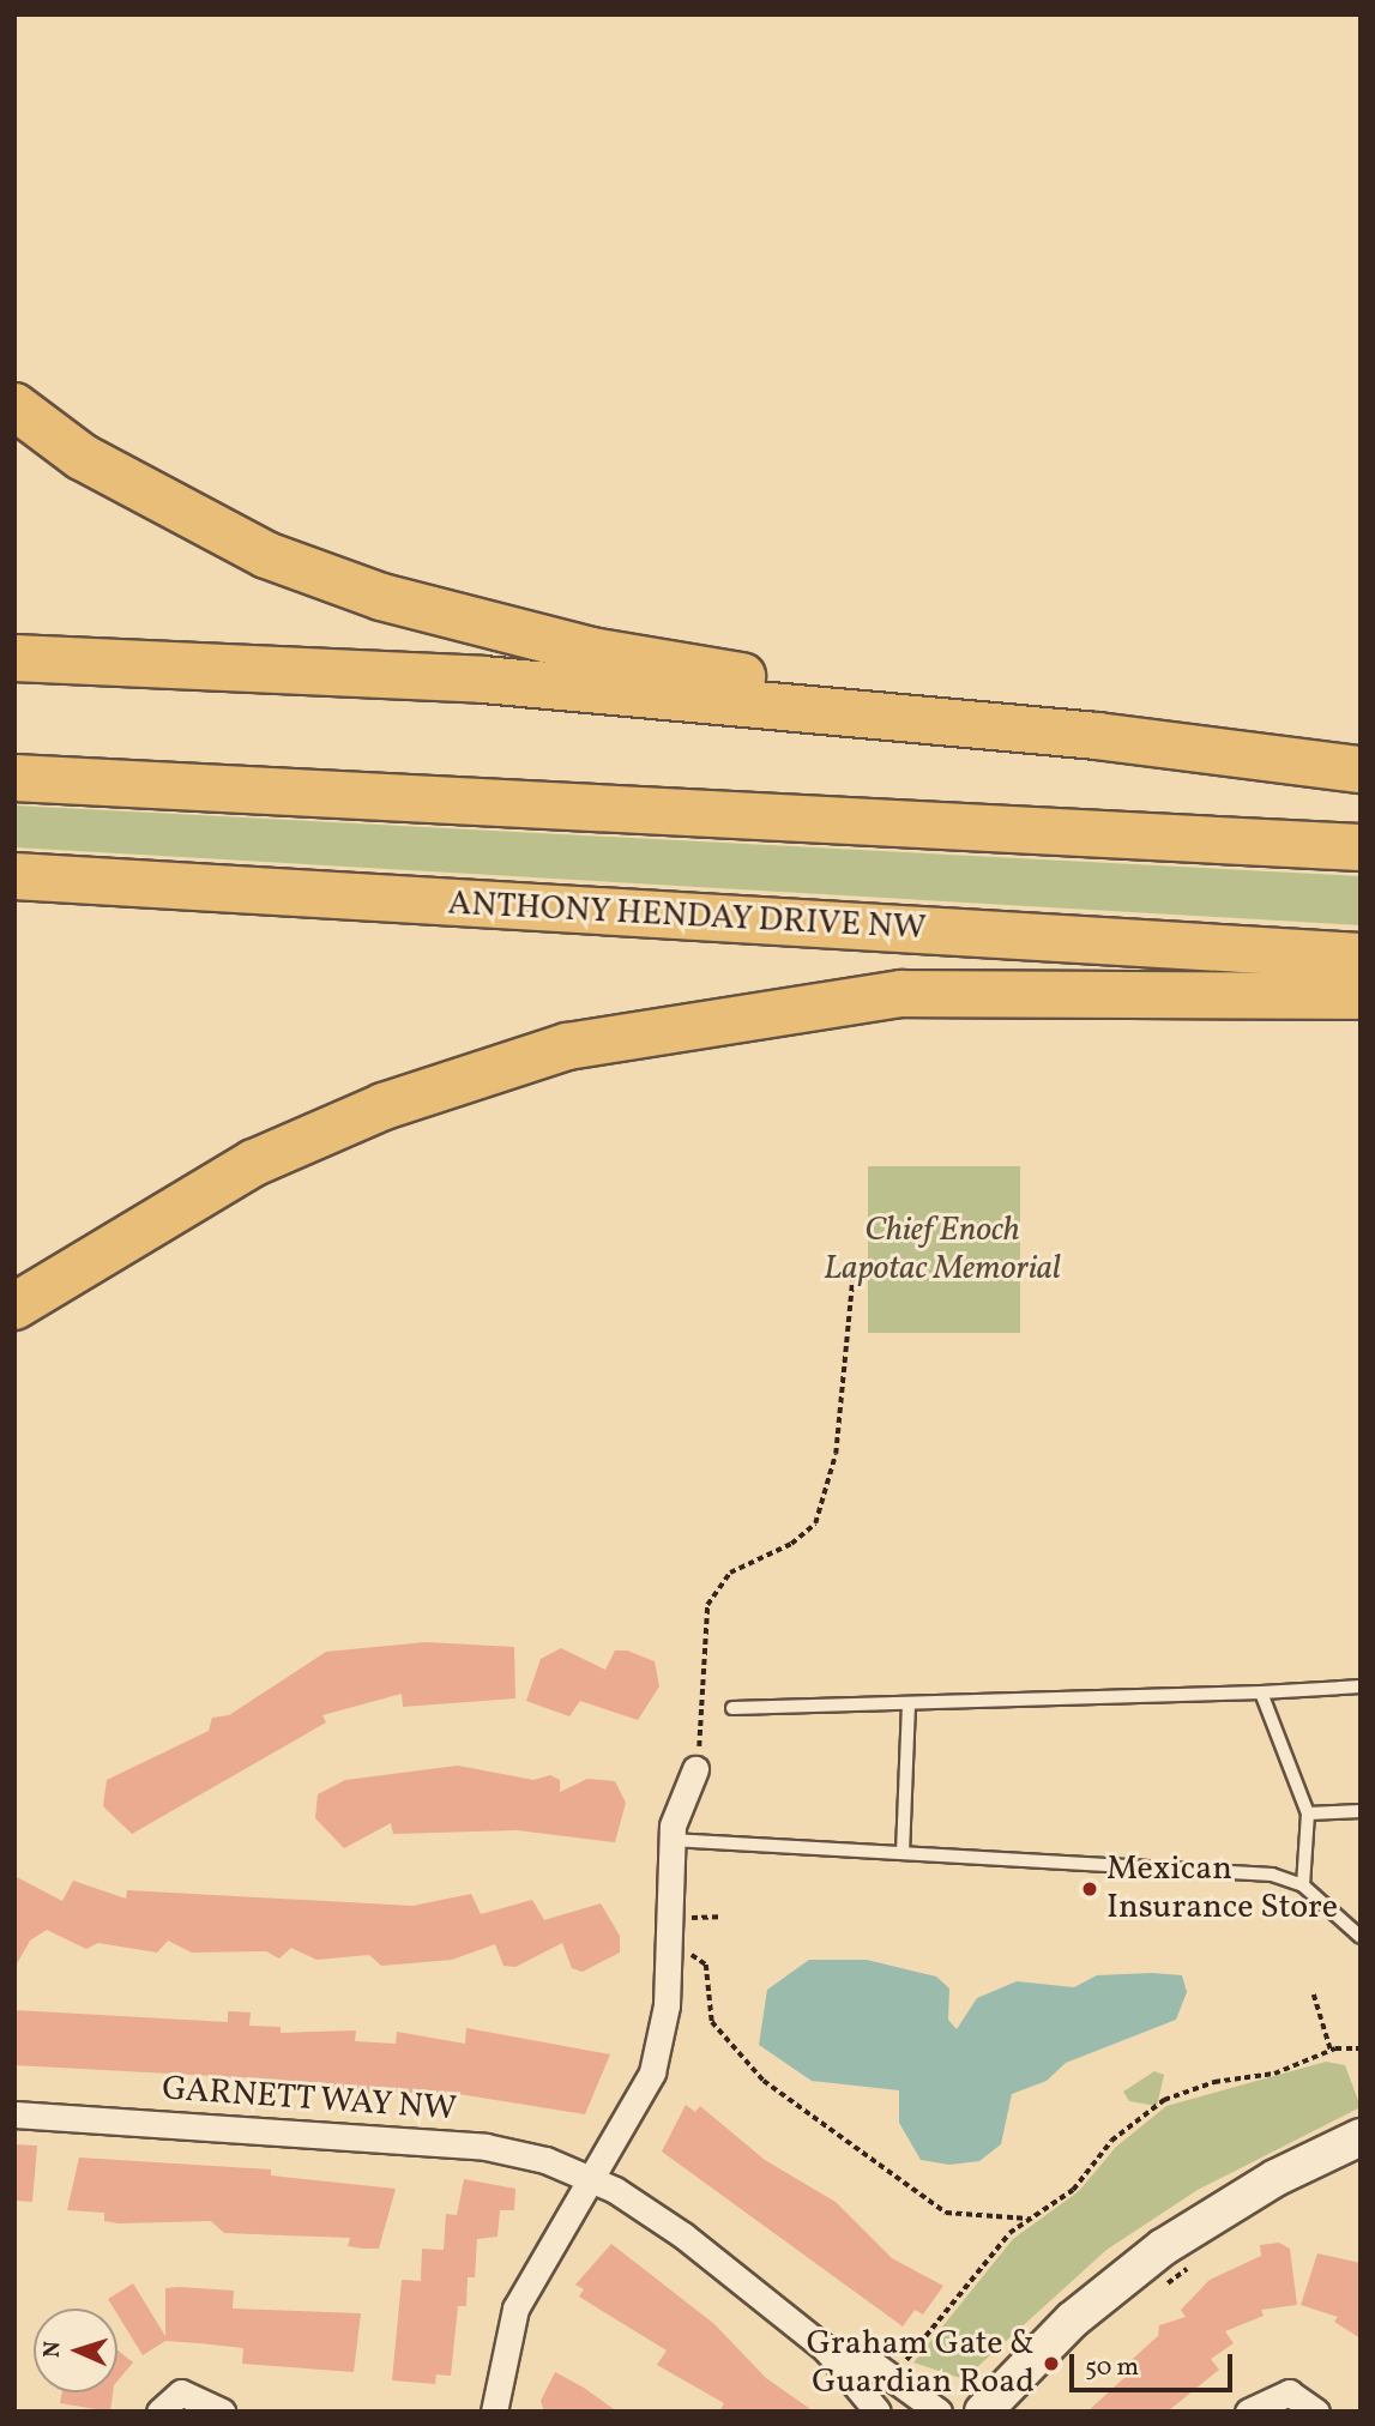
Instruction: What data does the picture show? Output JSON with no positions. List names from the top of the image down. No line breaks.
{"streets":{"highway":["ANTHONY HENDAY DRIVE NW"],"street":["GARNETT WAY NW"]},"parks":["Chief Enoch Lapotac Memorial"],"places":["Mexican Insurance Store","Graham Gate & Guardian Road"],"scale_bar":"50 m","north":"left"}
